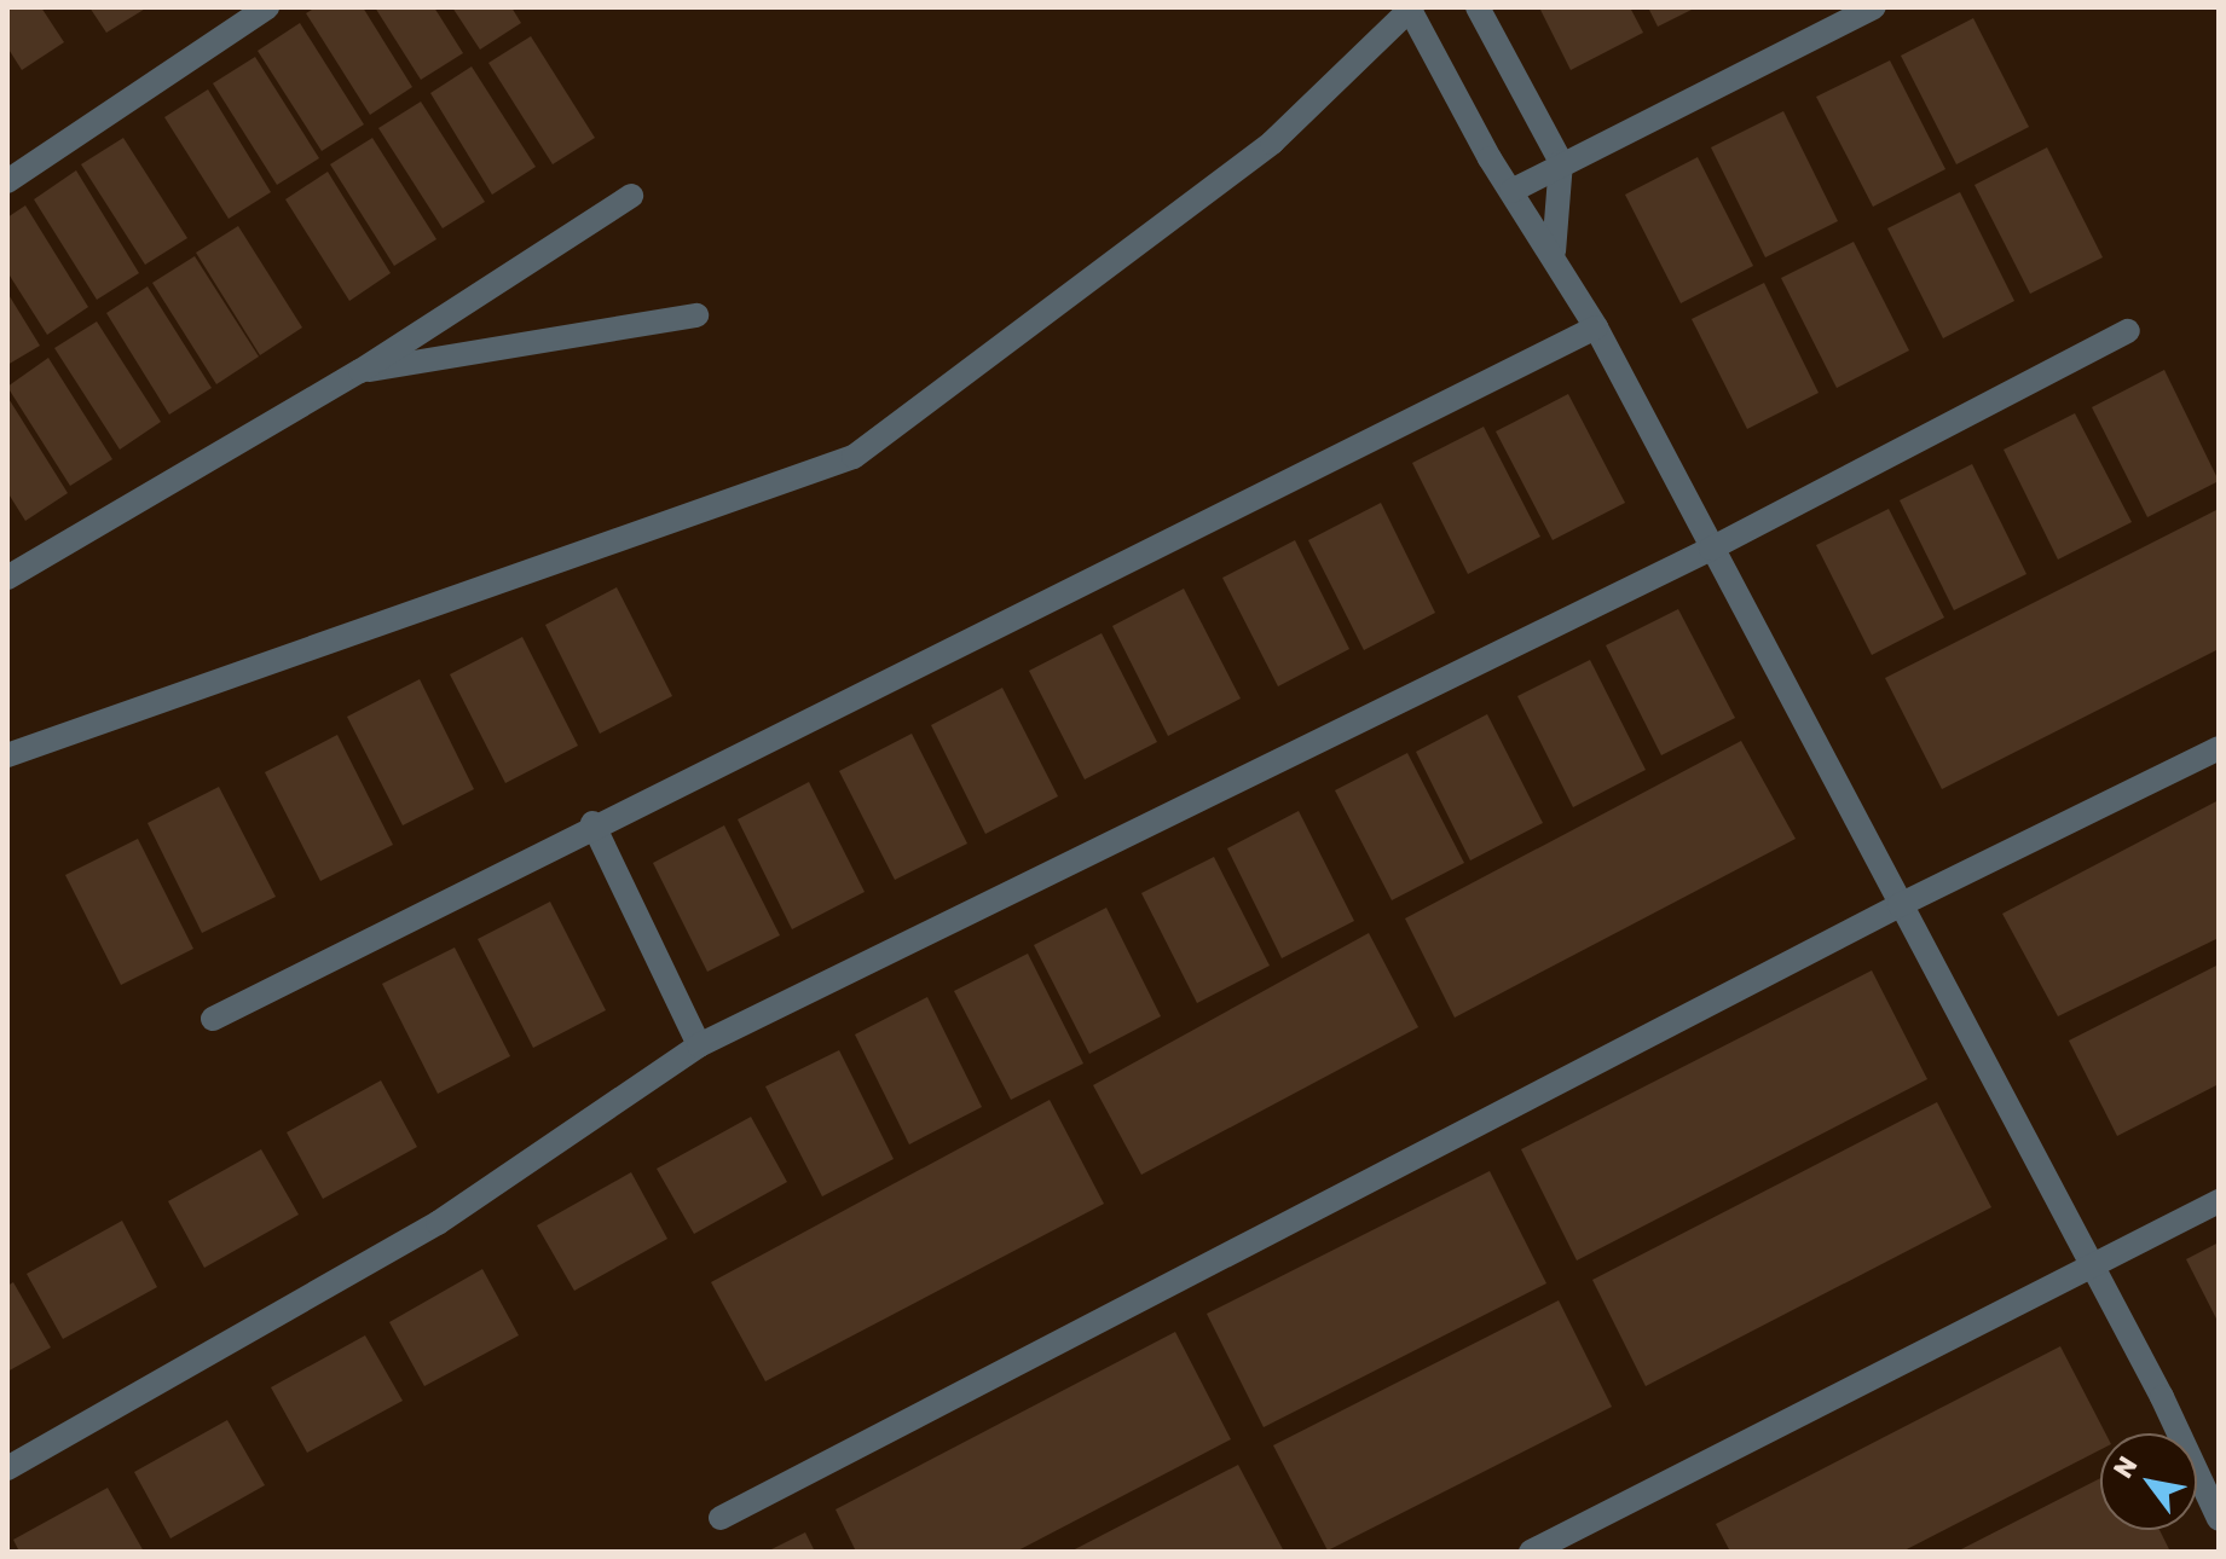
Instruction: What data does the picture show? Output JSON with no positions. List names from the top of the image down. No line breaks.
{"north":"top left"}
